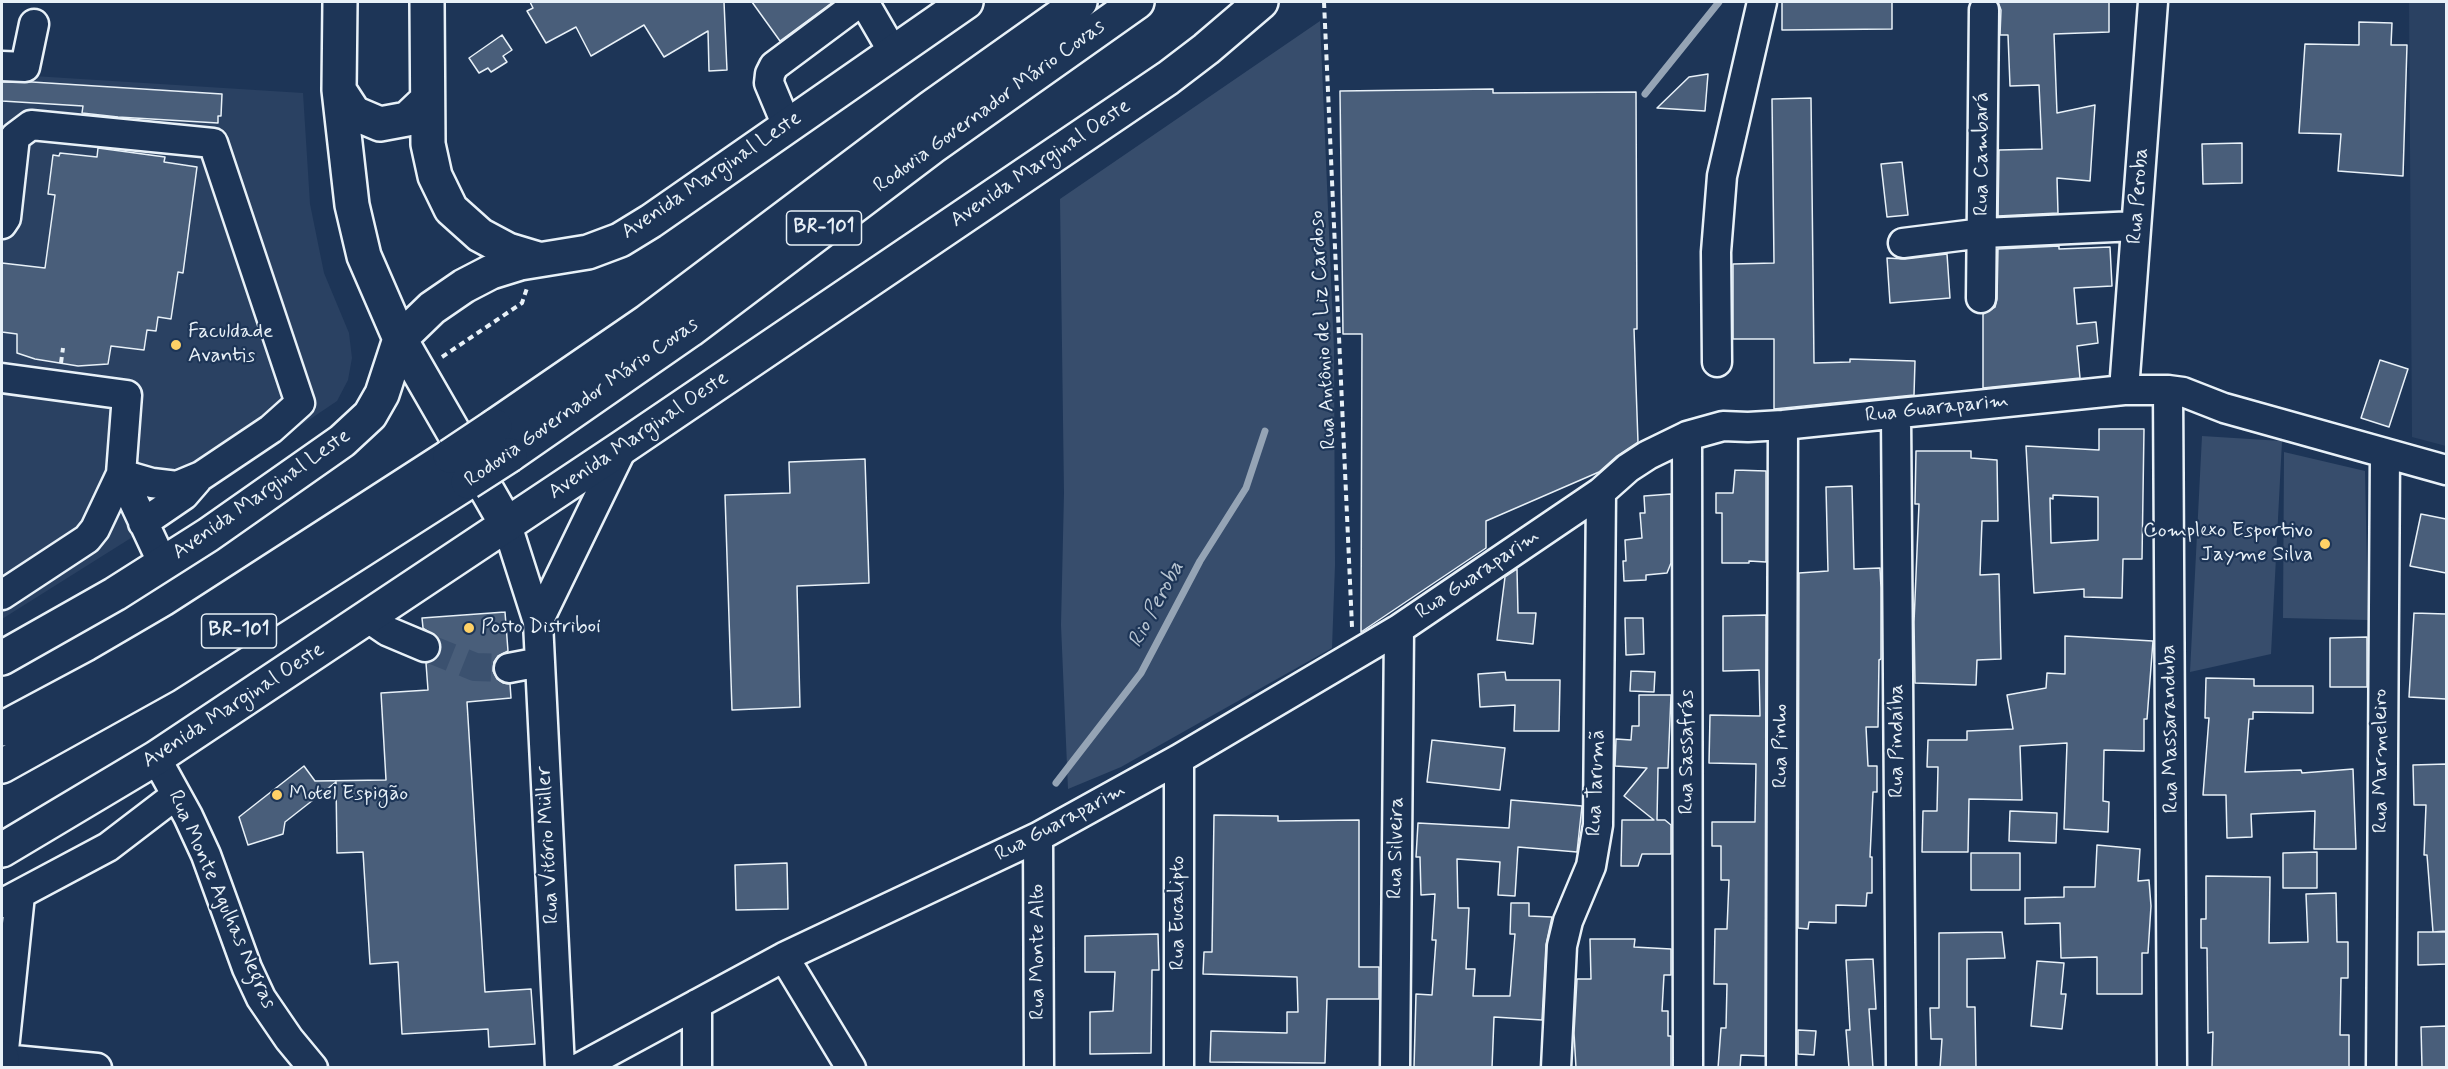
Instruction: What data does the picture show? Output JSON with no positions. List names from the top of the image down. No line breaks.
{"streets":{"main road":["Rodovia Governador Mário Covas","Avenida Marginal Oeste","Avenida Marginal Leste","BR-101","Rua Vitório Müller"],"street":["Rua Cambará","Rua Peroba","Rua Guaraparim","Rua Massaranduba","Rua Pindaíba","Rua Pinho","Rua Sassafrás","Rua Marmeleiro","Rua Tarumã","Rua Silveira","Rua Monte Agulhas Negras","Rua Eucalipto","Rua Monte Alto"],"path":["Rua Antônio de Liz Cardoso"]},"crossings":[["Avenida Marginal Oeste","Rua Vitório Müller"],["Avenida Marginal Oeste","Rua Monte Agulhas Negras"],["Avenida Marginal Leste","Rua Vitório Müller"],["Rua Peroba","Rua Guaraparim"],["Rua Antônio de Liz Cardoso","Rua Guaraparim"],["Rua Guaraparim","Rua Massaranduba"],["Rua Guaraparim","Rua Pindaíba"],["Rua Guaraparim","Rua Pinho"],["Rua Guaraparim","Rua Sassafrás"],["Rua Guaraparim","Rua Marmeleiro"],["Rua Guaraparim","Rua Tarumã"],["Rua Guaraparim","Rua Silveira"],["Rua Guaraparim","Rua Eucalipto"],["Rua Guaraparim","Rua Monte Alto"]],"water":["Rio Peroba"],"places":["Faculdade Avantis","Complexo Esportivo Jayme Silva","Posto Distriboi","Motel Espigão"]}
